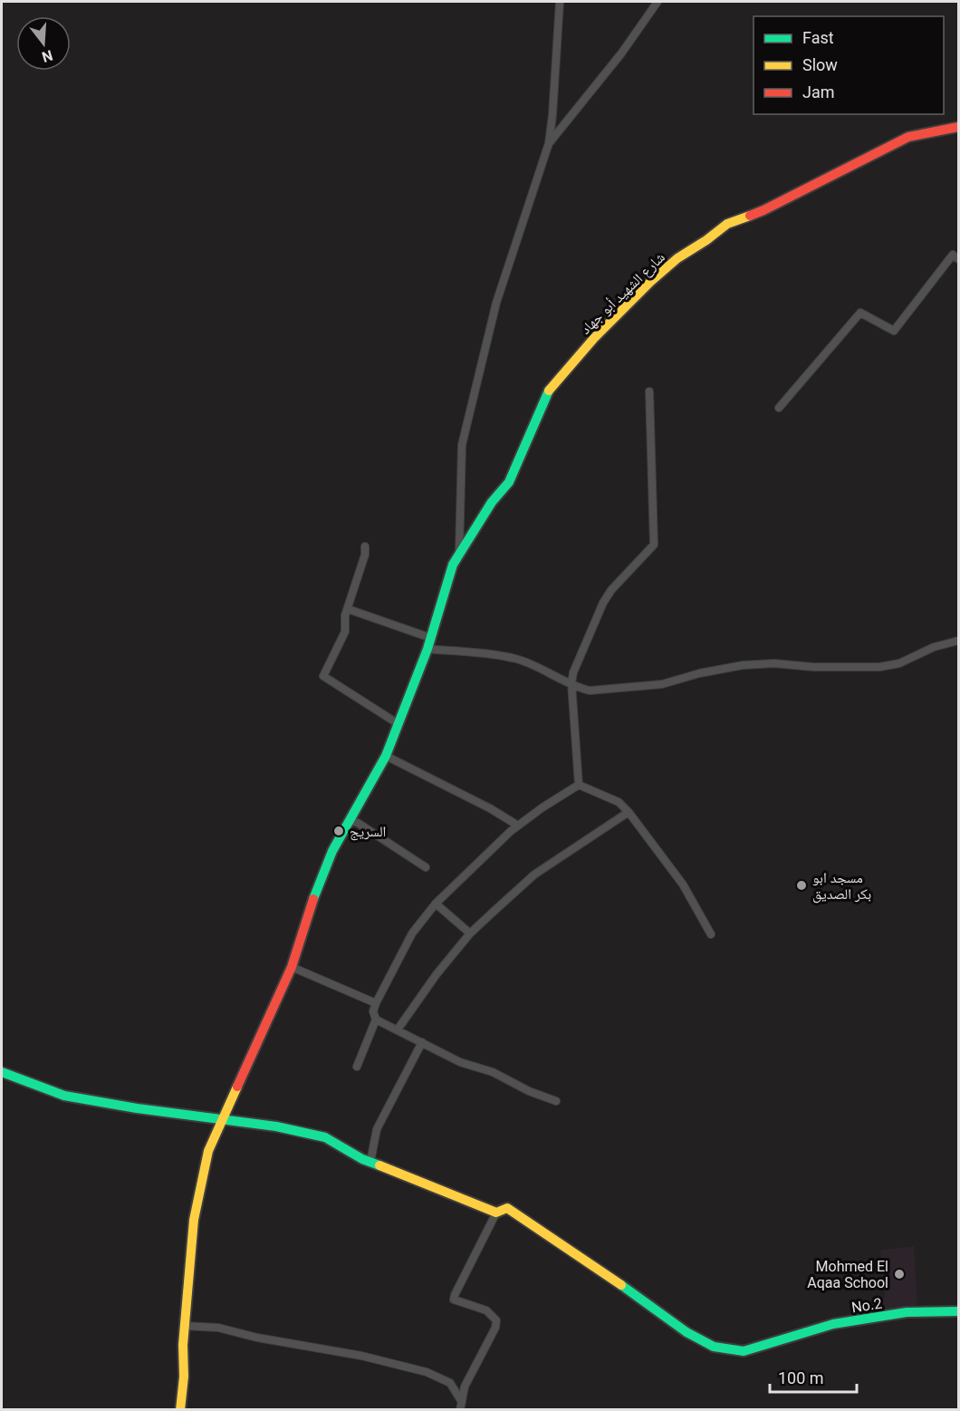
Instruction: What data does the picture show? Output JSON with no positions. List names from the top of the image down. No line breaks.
{"streets":{"street":["شارع الشهيد أبو جهاد","No.2"]},"places":["السريج","مسجد ابو بكر الصديق","Mohmed El Aqaa School"],"legend":["Fast","Slow","Jam"],"scale_bar":"100 m","north":"bottom"}
